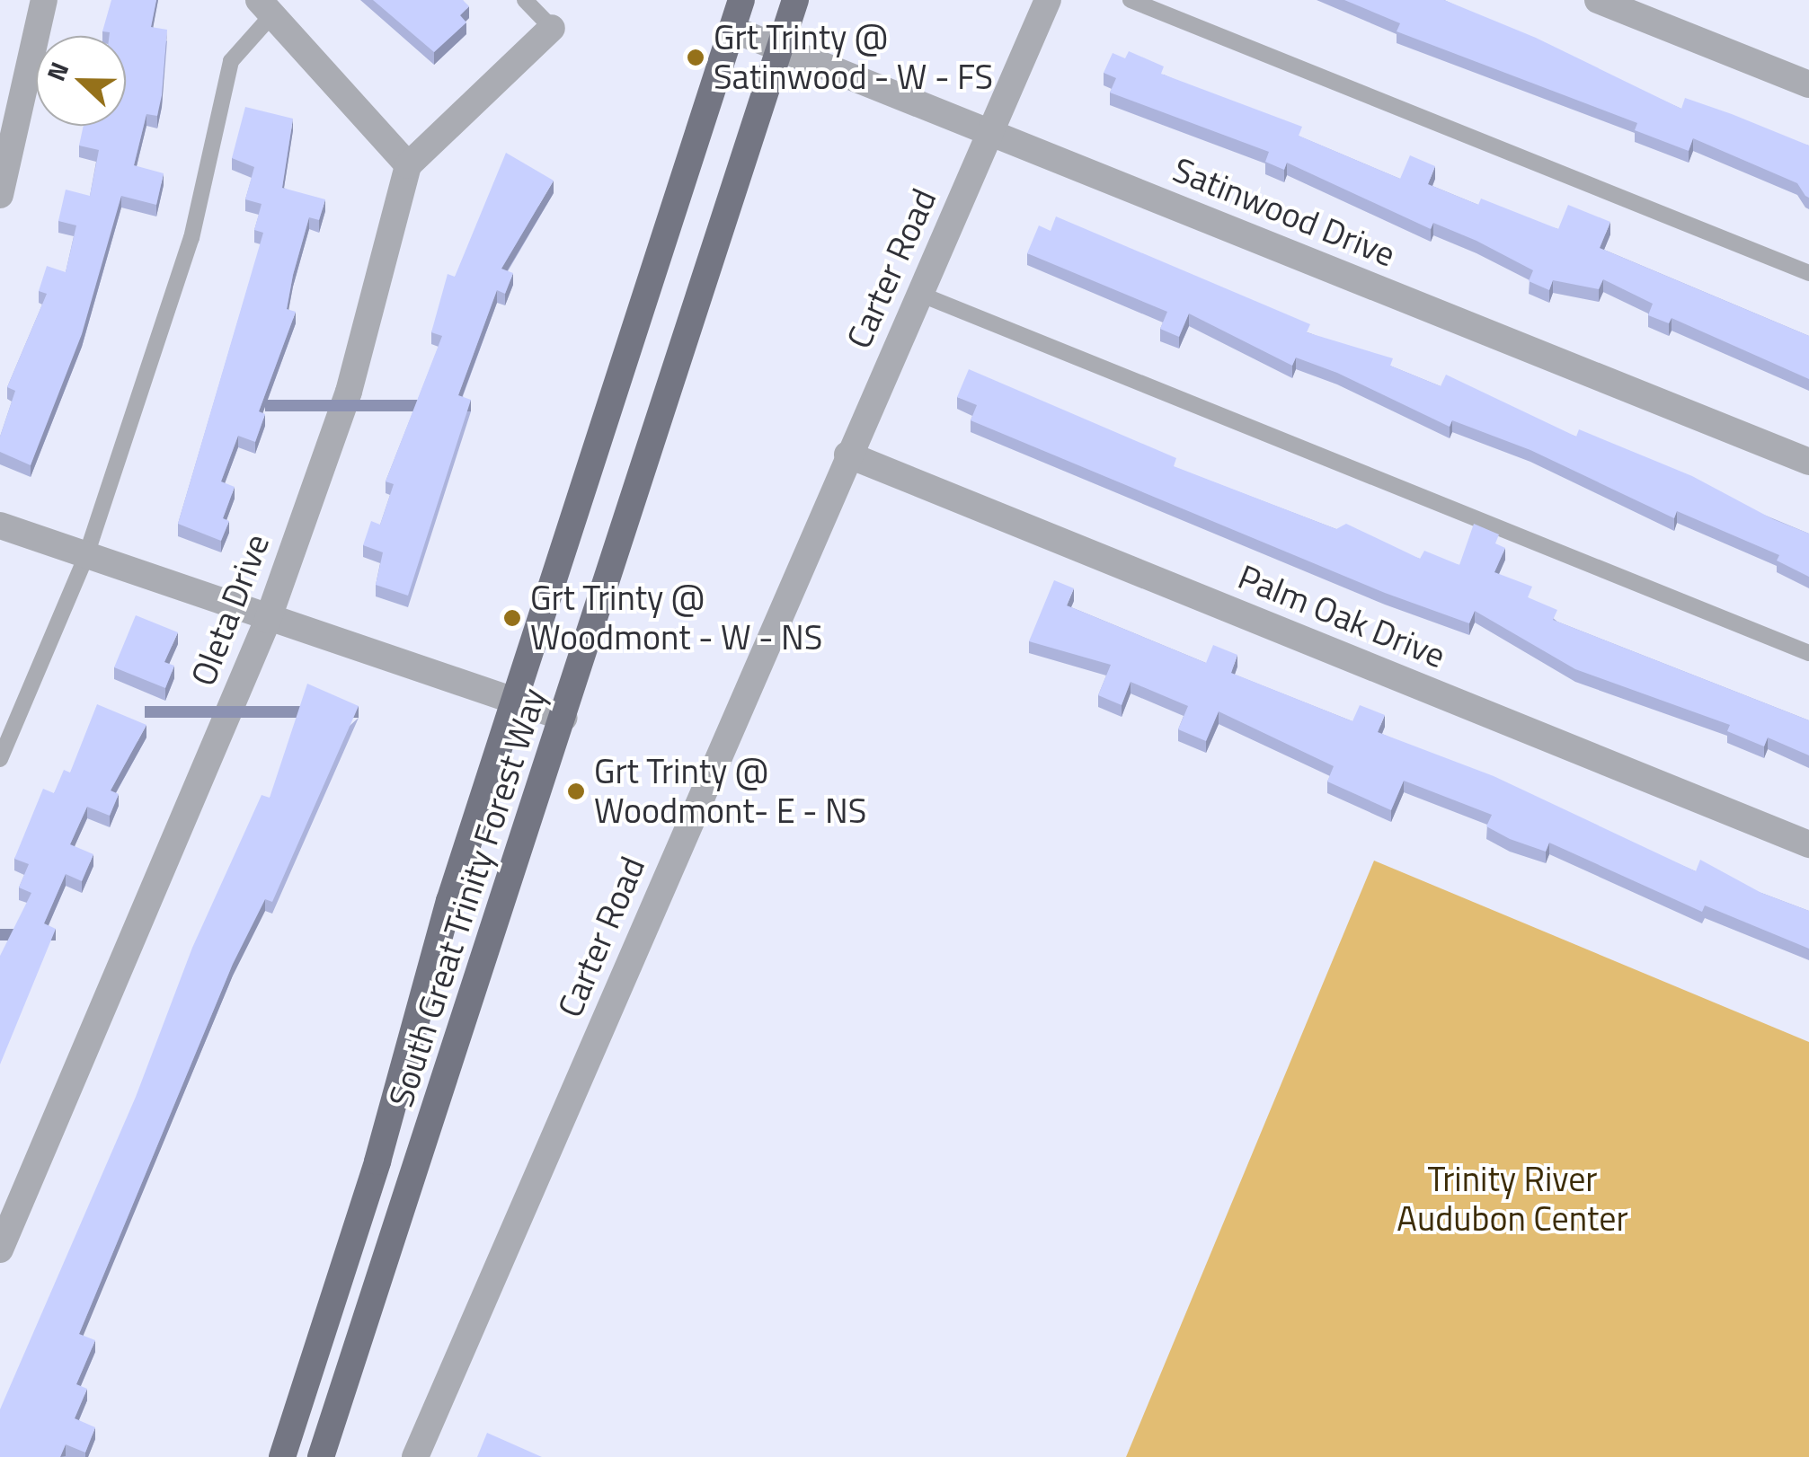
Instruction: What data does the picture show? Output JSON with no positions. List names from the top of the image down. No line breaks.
{"streets":{"main road":["South Great Trinity Forest Way"],"street":["Satinwood Drive","Carter Road","Oleta Drive","Palm Oak Drive"]},"crossings":[["Satinwood Drive","Carter Road"],["Satinwood Drive","South Great Trinity Forest Way"],["Carter Road","Palm Oak Drive"]],"parks":["Trinity River Audubon Center"],"places":["Grt Trinty @ Satinwood - W - FS","Grt Trinty @ Woodmont - W - NS","Grt Trinty @ Woodmont- E - NS"],"north":"left"}
